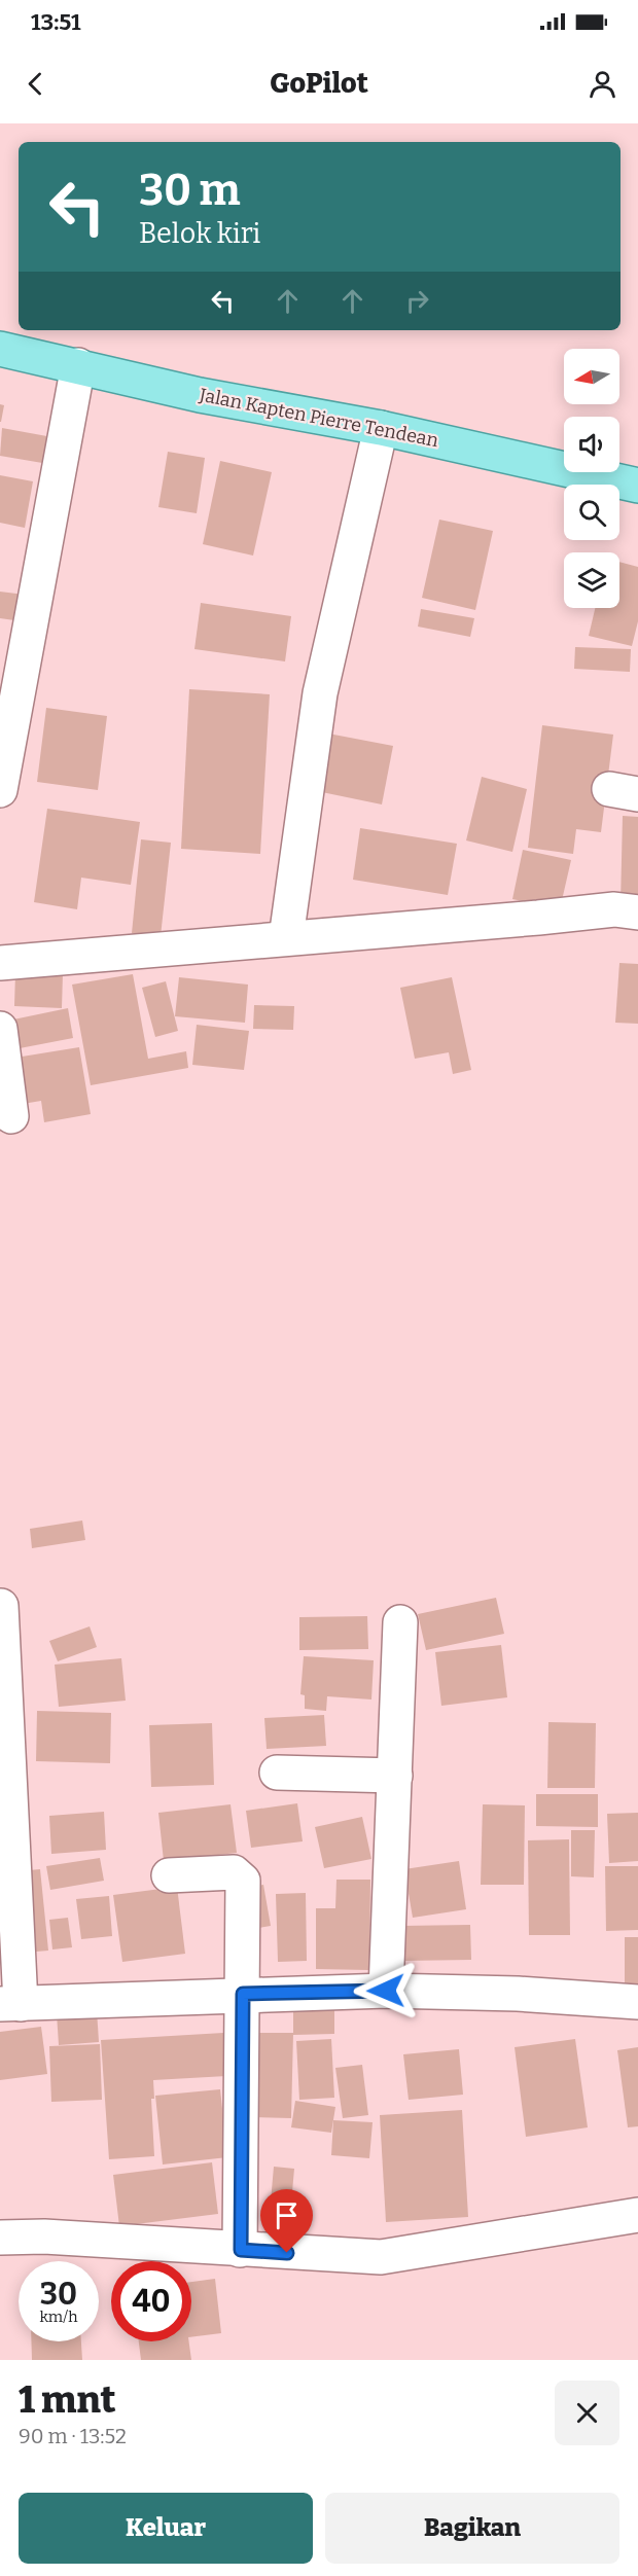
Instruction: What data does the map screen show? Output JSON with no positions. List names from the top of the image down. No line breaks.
{"streets":{"main road":["Jalan Kapten Pierre Tendean"]},"north":"left","page":{"status":"13:51","header":"GoPilot","turn":["30 m","Belok kiri"],"speed":"30 km/h","limit":"40","heading":["1 mnt","90 m · 13:52"],"buttons":["Keluar","Bagikan"]}}
